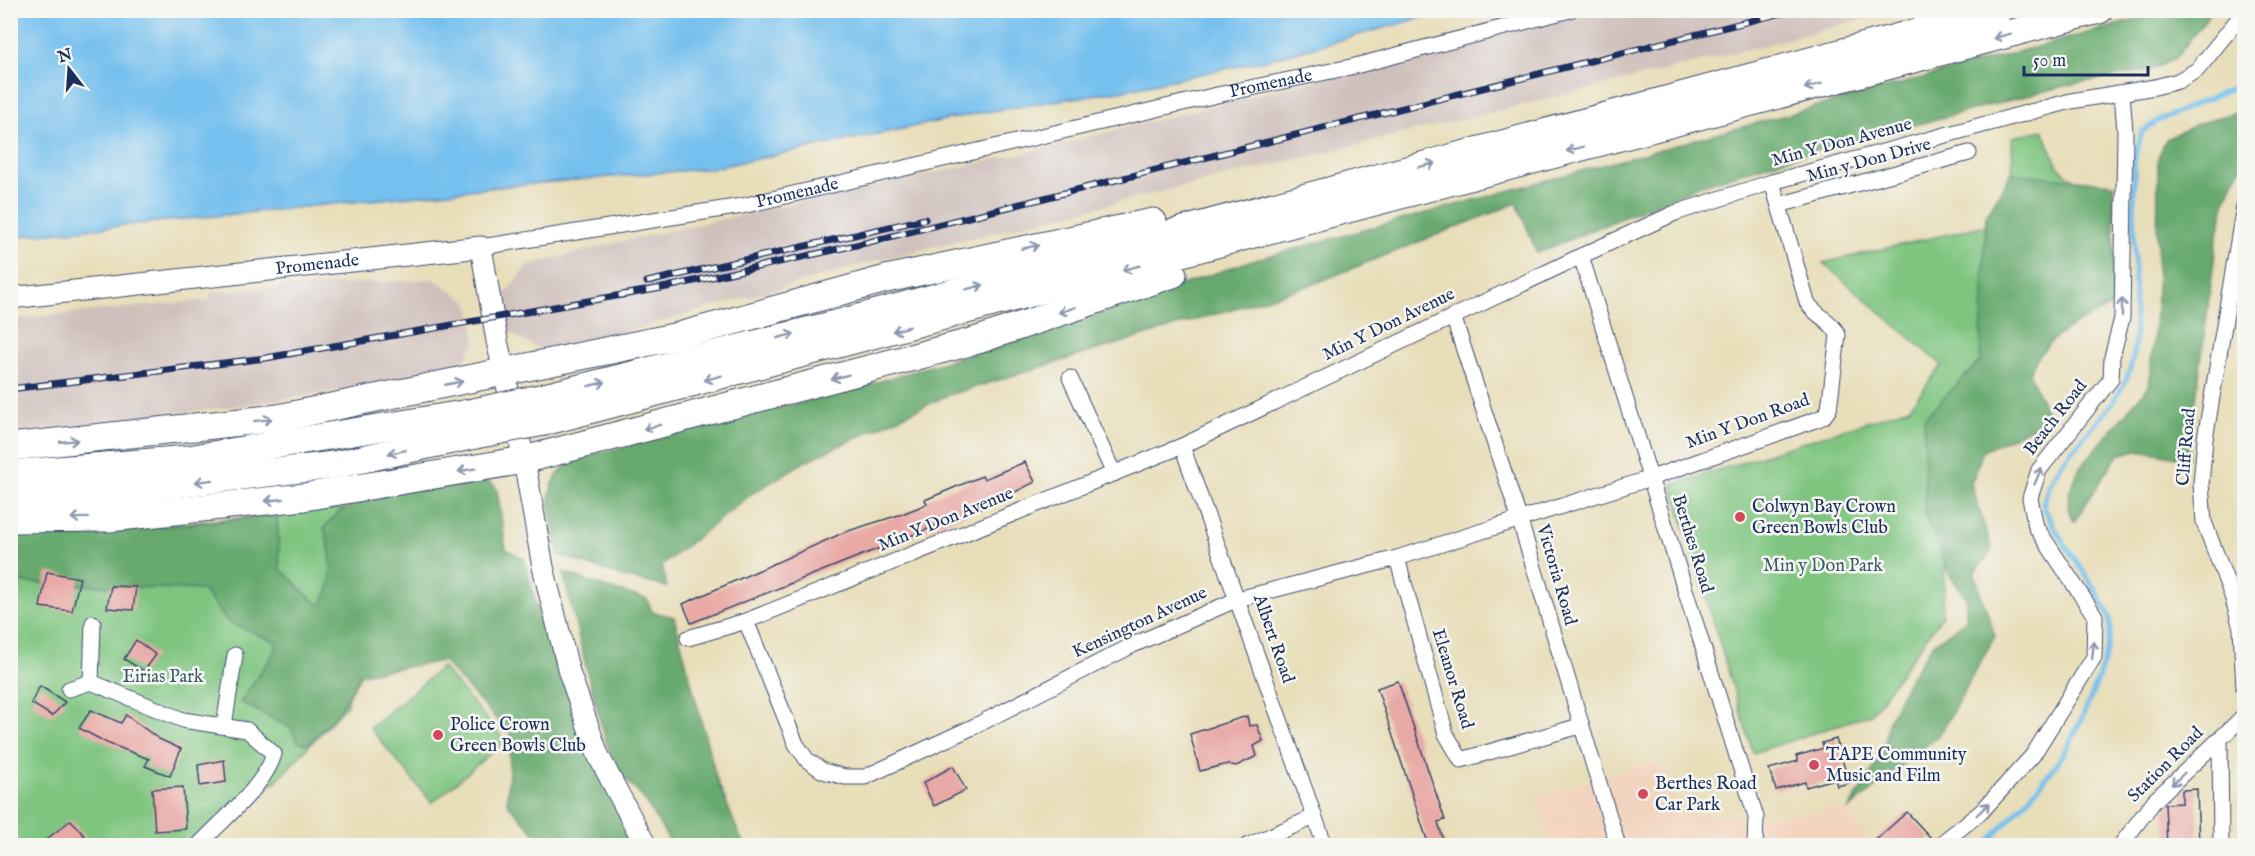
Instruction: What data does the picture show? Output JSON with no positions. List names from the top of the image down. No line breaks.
{"streets":{"street":["Promenade","Min Y Don Avenue","Min y Don Drive","Beach Road","Min Y Don Road","Cliff Road","Berthes Road","Victoria Road","Kensington Avenue","Albert Road","Eleanor Road","Station Road"]},"crossings":[["Min Y Don Avenue","Beach Road"],["Min Y Don Avenue","Min Y Don Road"],["Min Y Don Avenue","Berthes Road"],["Min Y Don Avenue","Victoria Road"],["Min Y Don Avenue","Kensington Avenue"],["Min Y Don Avenue","Albert Road"],["Min y Don Drive","Min Y Don Road"],["Min Y Don Road","Berthes Road"],["Min Y Don Road","Kensington Avenue"],["Berthes Road","Kensington Avenue"],["Victoria Road","Kensington Avenue"],["Victoria Road","Eleanor Road"],["Kensington Avenue","Albert Road"],["Kensington Avenue","Eleanor Road"]],"one_way":["Beach Road","Station Road"],"parks":["Min y Don Park","Eirias Park"],"places":["Colwyn Bay Crown Green Bowls Club","Police Crown Green Bowls Club","TAPE Community Music and Film","Berthes Road Car Park"],"scale_bar":"50 m","north":"top"}
